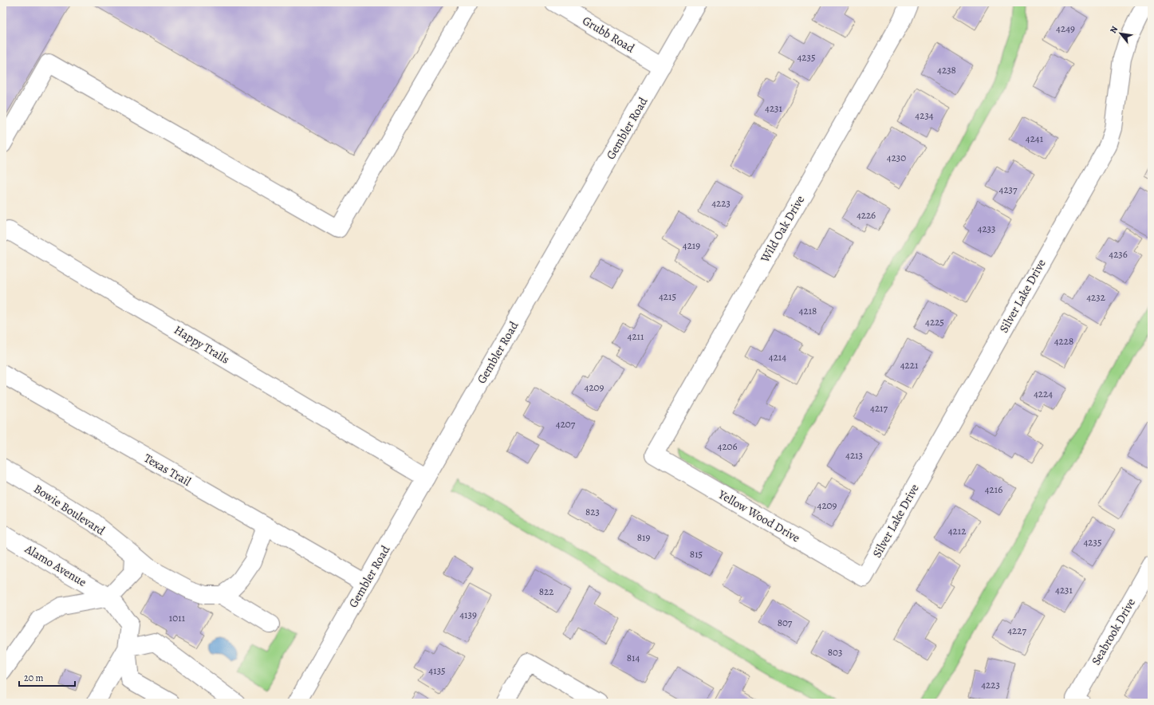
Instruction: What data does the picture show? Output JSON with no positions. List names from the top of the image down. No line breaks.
{"streets":{"street":["Grubb Road","Gembler Road","Wild Oak Drive","Silver Lake Drive","Happy Trails","Texas Trail","Bowie Boulevard","Yellow Wood Drive","Alamo Avenue","Seabrook Drive"]},"crossings":[["Grubb Road","Gembler Road"],["Gembler Road","Happy Trails"],["Gembler Road","Texas Trail"],["Wild Oak Drive","Yellow Wood Drive"],["Silver Lake Drive","Yellow Wood Drive"]],"house_numbers":["4249","4235","4238","4231","4234","4241","4230","4237","4223","4226","4233","4219","4236","4215","4232","4218","4225","4211","4228","4214","4221","4209","4224","4217","4207","4206","4213","4216","4209","823","4212","819","4235","815","4231","822","4139","1011","807","4227","803","814","4135","4223"],"scale_bar":"20 m","north":"top left"}
